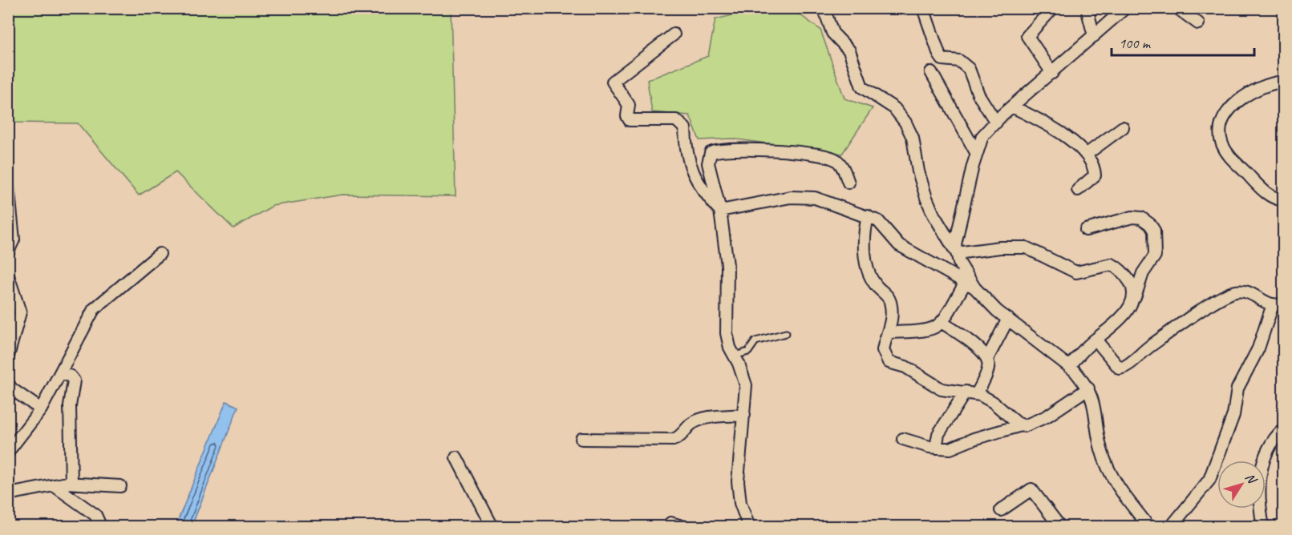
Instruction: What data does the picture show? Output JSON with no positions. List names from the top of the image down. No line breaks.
{"scale_bar":"100 m","north":"top right"}
